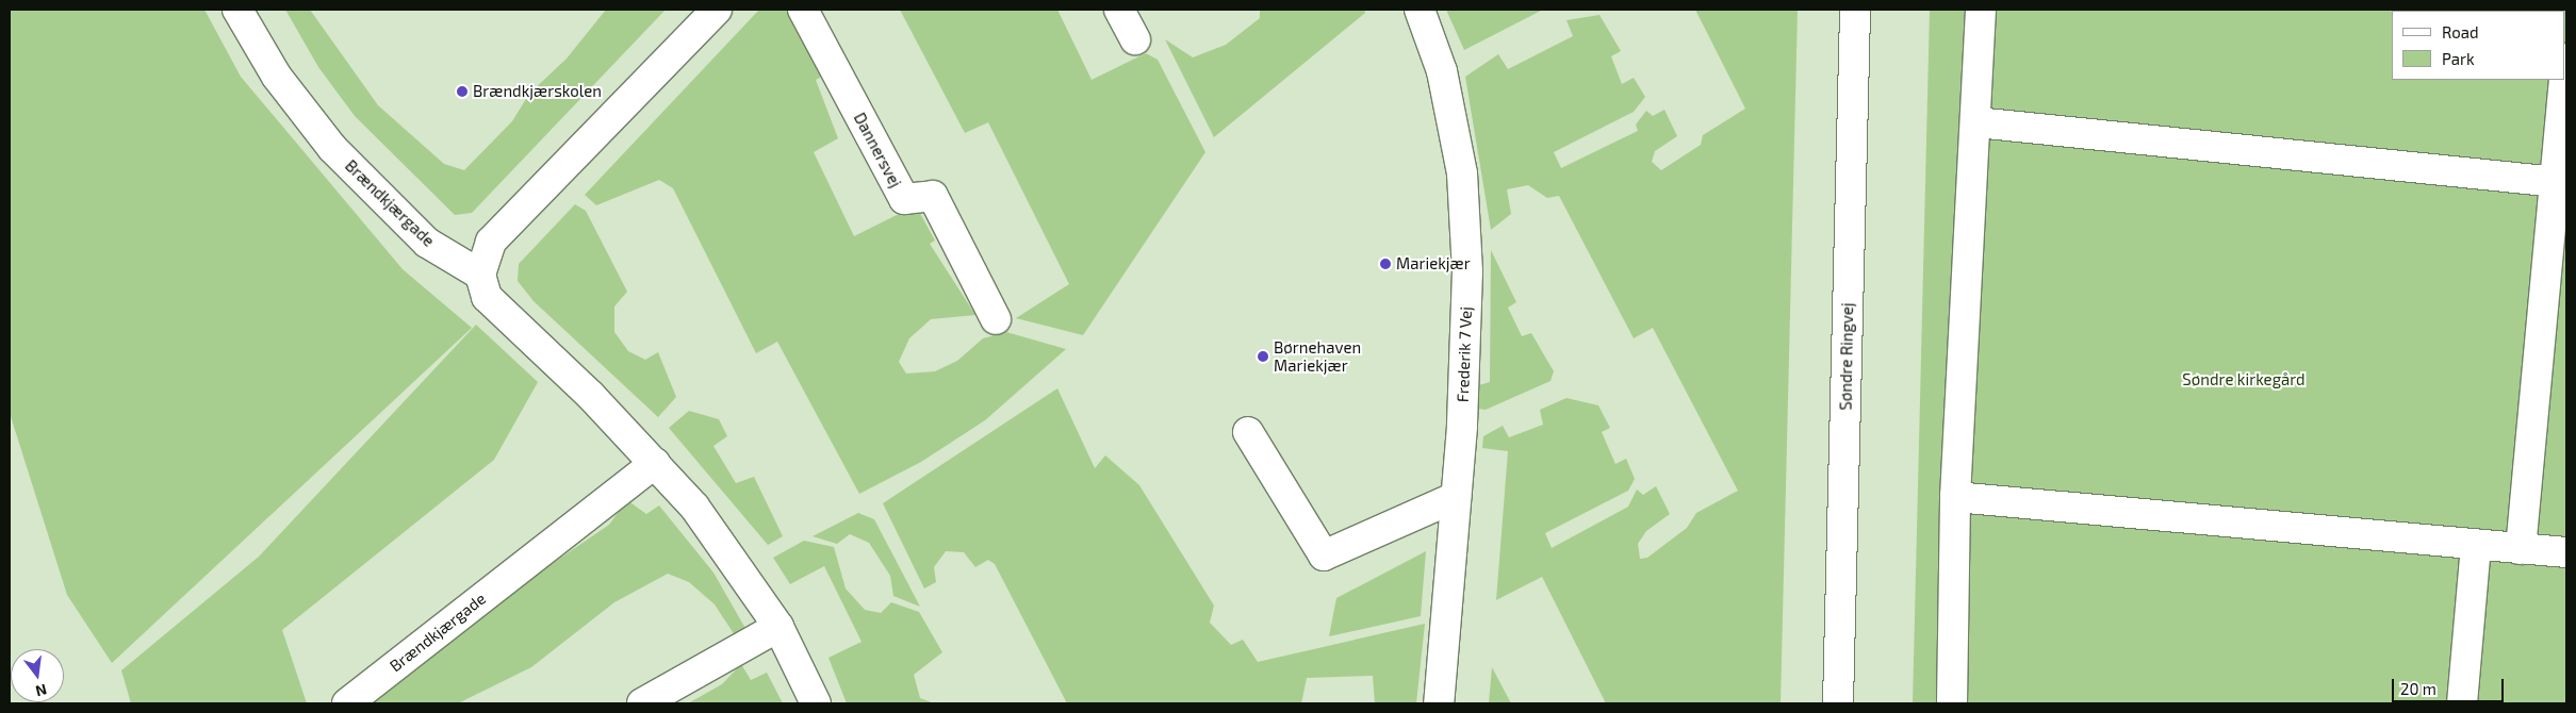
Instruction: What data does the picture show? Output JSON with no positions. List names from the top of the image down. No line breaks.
{"streets":{"street":["Dannersvej","Brændkjærgade","Frederik 7 Vej","Søndre Ringvej"]},"parks":["Søndre kirkegård"],"places":["Brændkjærskolen","Mariekjær","Børnehaven Mariekjær"],"legend":["Road","Park"],"scale_bar":"20 m","north":"bottom"}
